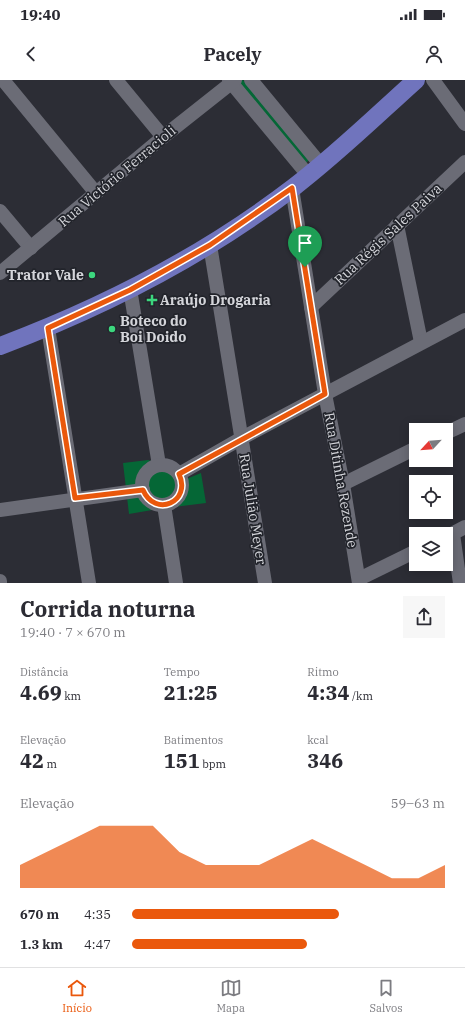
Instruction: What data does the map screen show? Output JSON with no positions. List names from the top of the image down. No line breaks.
{"streets":{"street":["Rua Victório Ferracioli","Rua Régis Sales Paiva","Rua Ditinha Rezende","Rua Julião Meyer"]},"crossings":[["Rua Régis Sales Paiva","Rua Ditinha Rezende"]],"places":{"other":["Trator Vale","Boteco do Boi Doido"],"health":["Araújo Drogaria"]},"north":"bottom left","page":{"status":"19:40","header":"Pacely","heading":["Corrida noturna","19:40 · 7 × 670 m"],"stats":[["Distância","4.69 km"],["Tempo","21:25"],["Ritmo","4:34 /km"],["Elevação","42 m"],["Batimentos","151 bpm"],["kcal","346"]],"chart":["Elevação","59–63 m"],"list":[{"name":"670 m","note":"4:35"},{"name":"1.3 km","note":"4:47"}],"tabs":["Início","Mapa","Salvos"]}}
